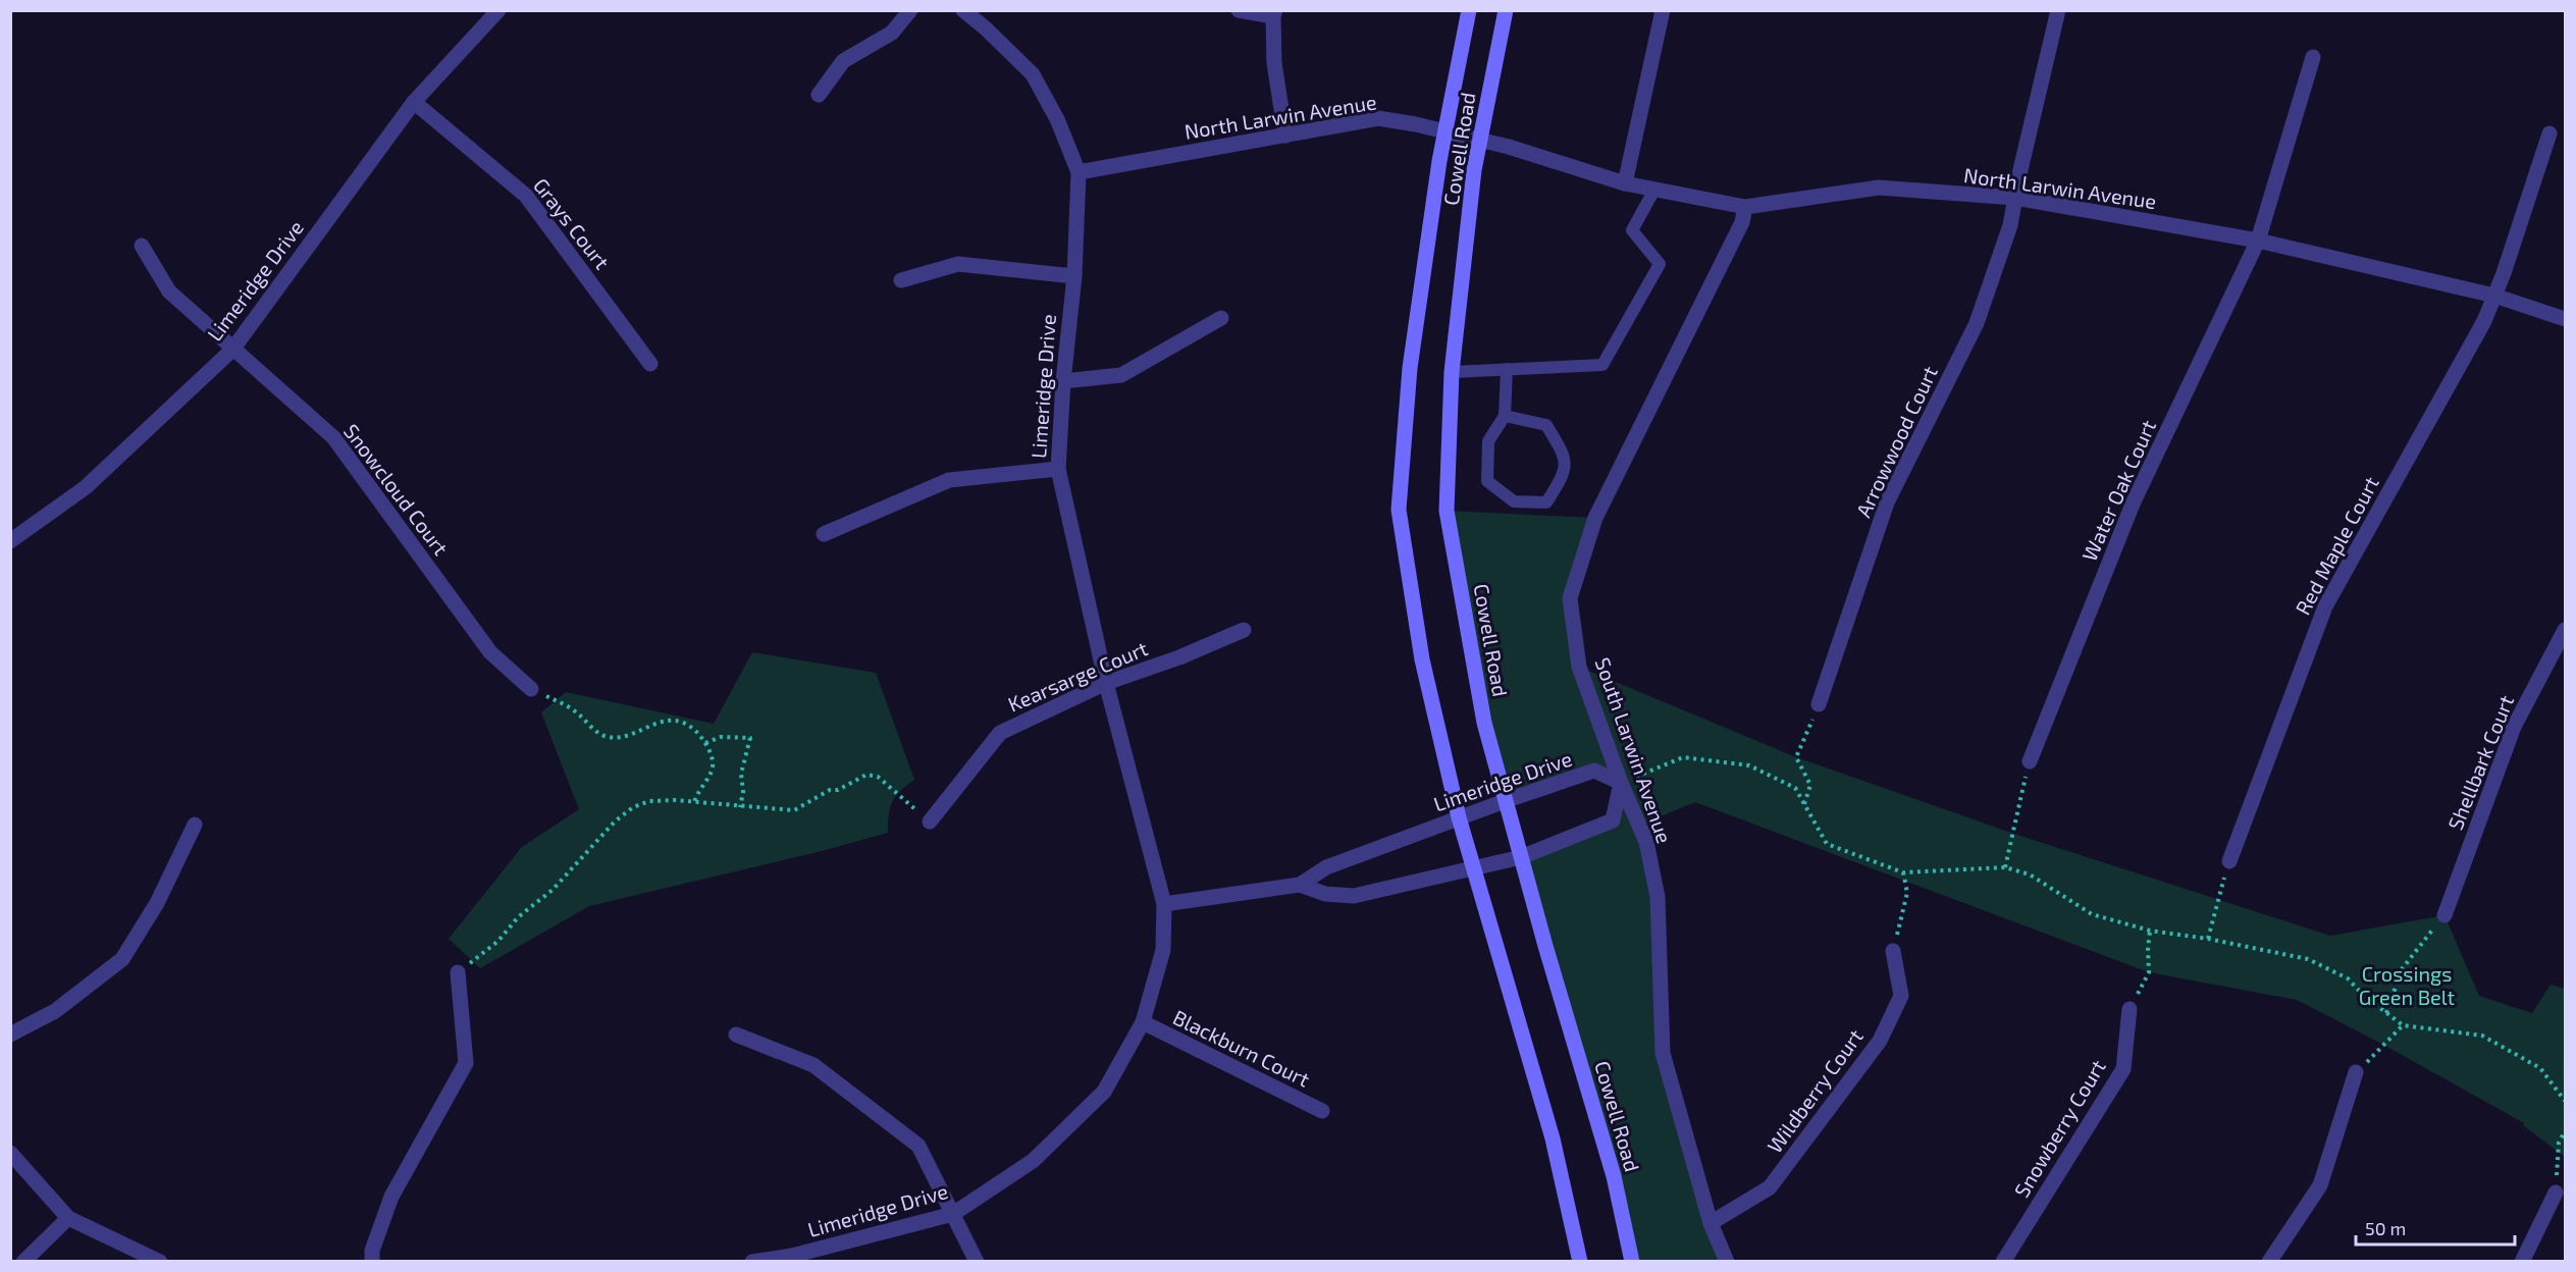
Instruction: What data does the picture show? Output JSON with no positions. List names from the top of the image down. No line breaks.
{"streets":{"street":["North Larwin Avenue","Cowell Road","Grays Court","Limeridge Drive","Arrowwood Court","Snowcloud Court","Water Oak Court","Red Maple Court","Kearsarge Court","South Larwin Avenue","Shellbark Court","Blackburn Court","Wildberry Court","Snowberry Court"]},"crossings":[["North Larwin Avenue","Cowell Road"],["North Larwin Avenue","Limeridge Drive"],["North Larwin Avenue","Arrowwood Court"],["North Larwin Avenue","Water Oak Court"],["North Larwin Avenue","Red Maple Court"],["North Larwin Avenue","South Larwin Avenue"],["Cowell Road","Limeridge Drive"],["Grays Court","Limeridge Drive"],["Limeridge Drive","Snowcloud Court"],["Limeridge Drive","Kearsarge Court"],["Limeridge Drive","South Larwin Avenue"],["Limeridge Drive","Blackburn Court"],["South Larwin Avenue","Wildberry Court"]],"parks":["Crossings Green Belt"],"scale_bar":"50 m"}
